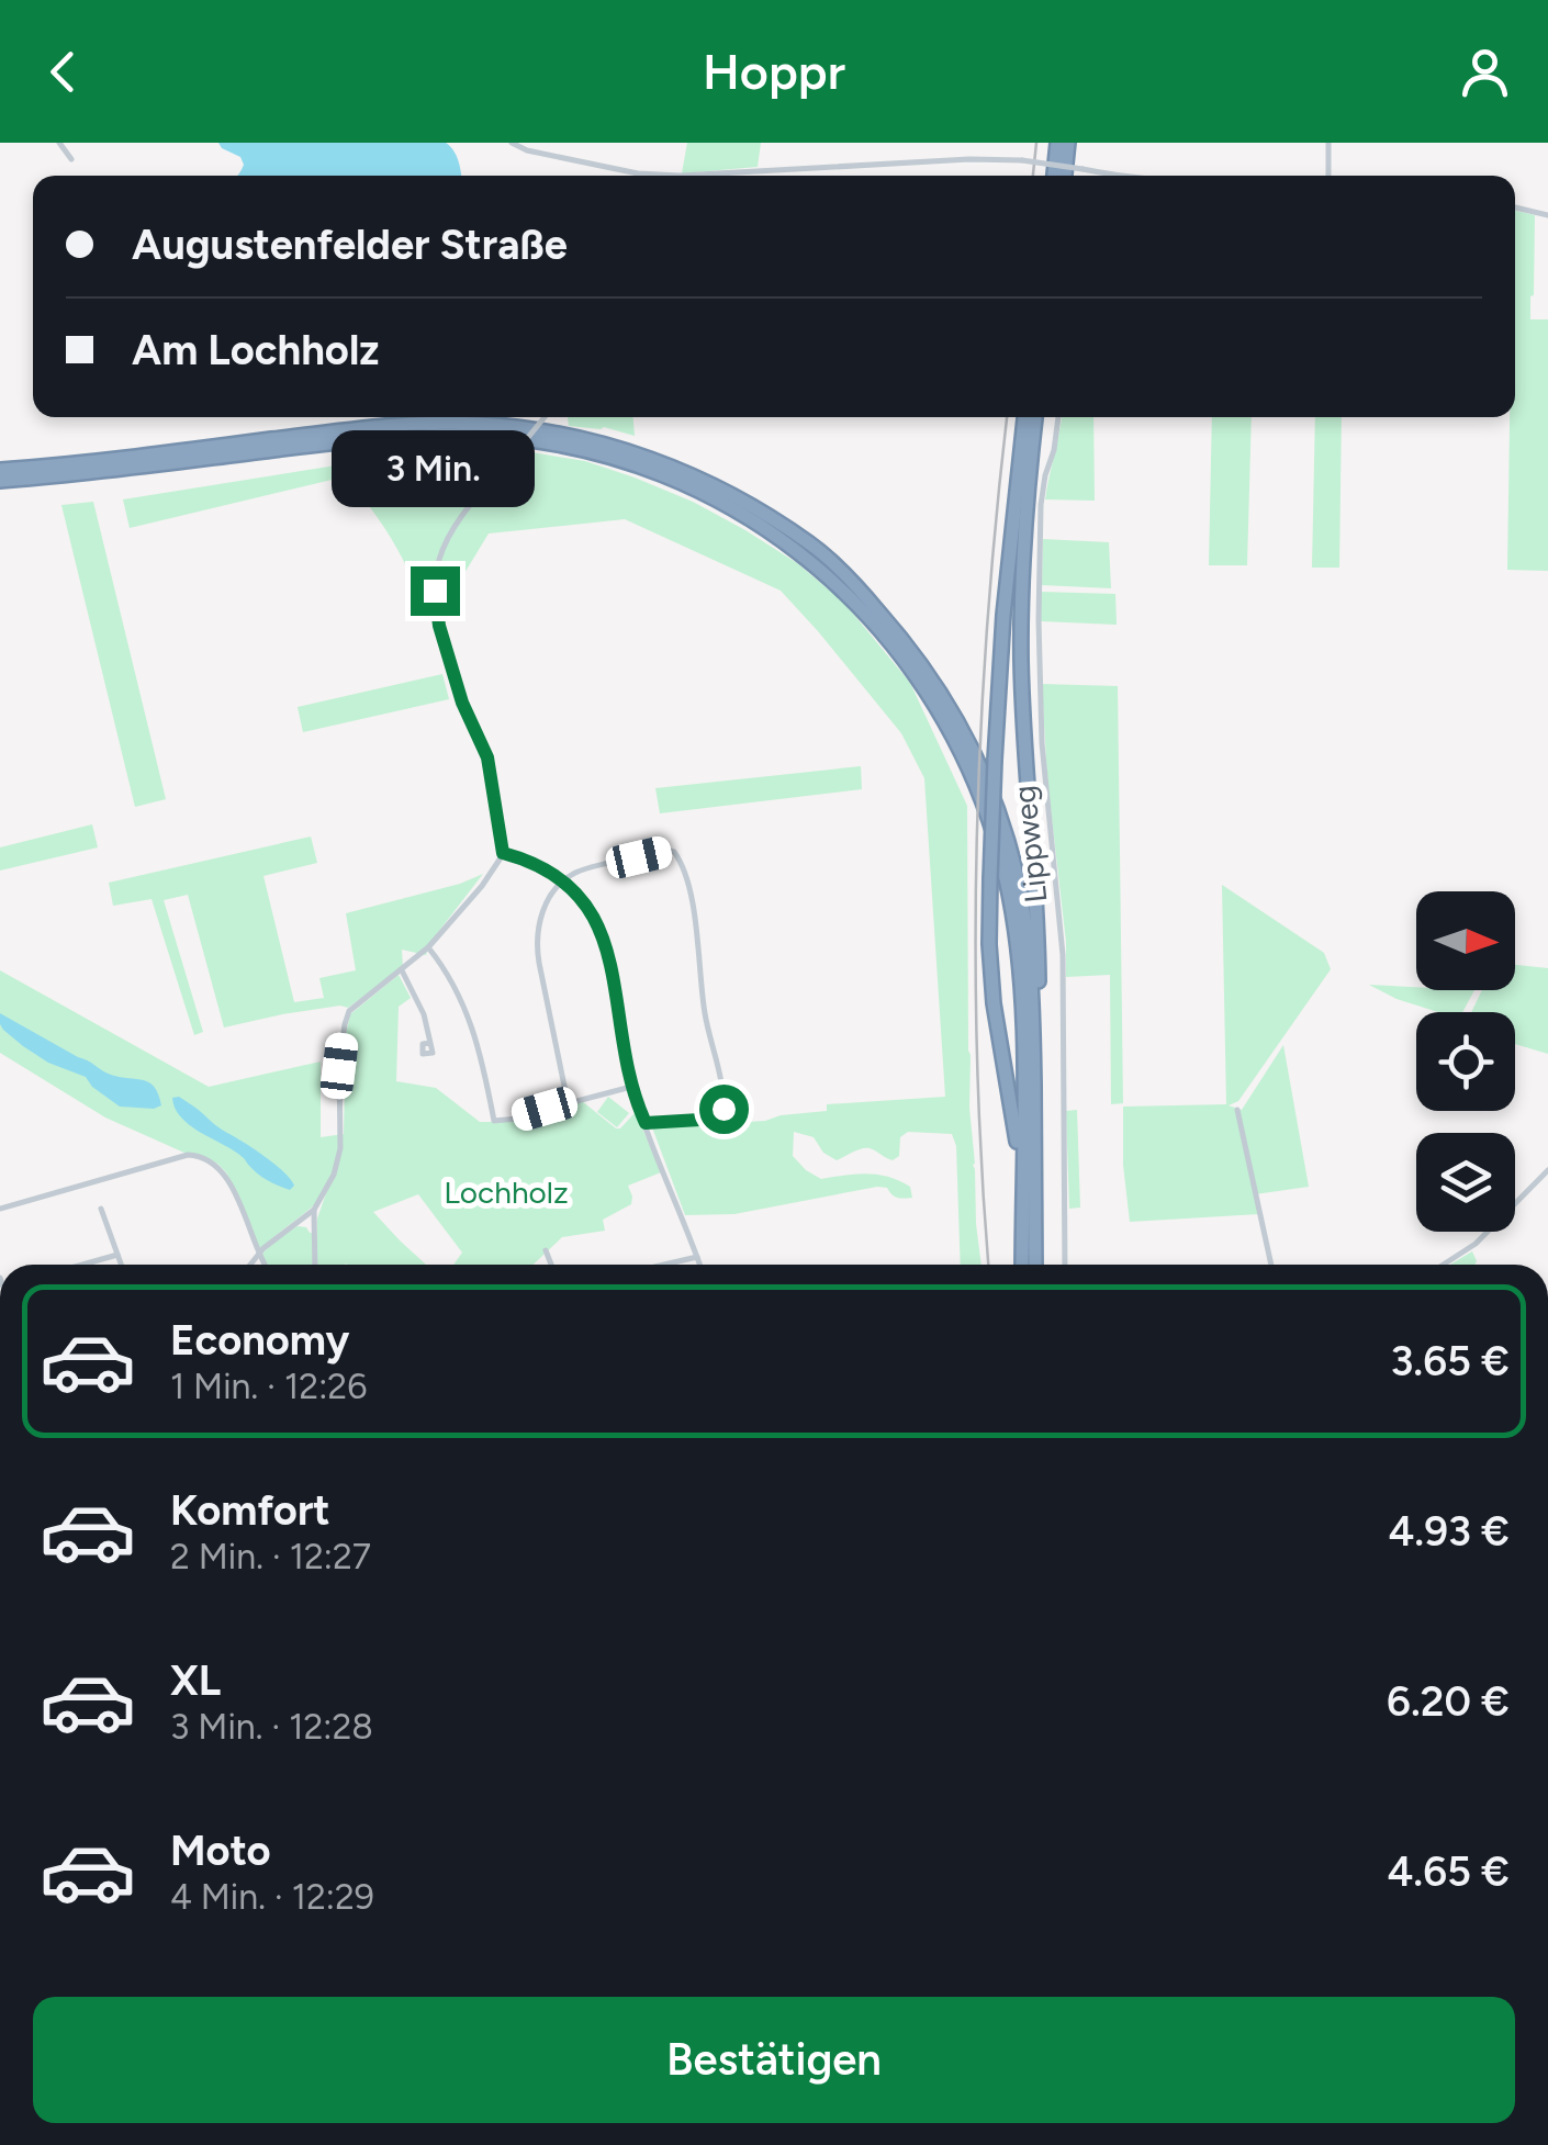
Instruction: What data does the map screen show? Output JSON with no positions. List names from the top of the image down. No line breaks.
{"streets":{"street":["Lippweg"]},"parks":["Lochholz"],"north":"right","page":{"header":"Hoppr","banner":["Augustenfelder Straße","Am Lochholz"],"bubble":"3 Min.","list":[{"name":"Economy","note":"1 Min. · 12:26","value":"3.65 €"},{"name":"Komfort","note":"2 Min. · 12:27","value":"4.93 €"},{"name":"XL","note":"3 Min. · 12:28","value":"6.20 €"},{"name":"Moto","note":"4 Min. · 12:29","value":"4.65 €"}],"buttons":"Bestätigen"}}
